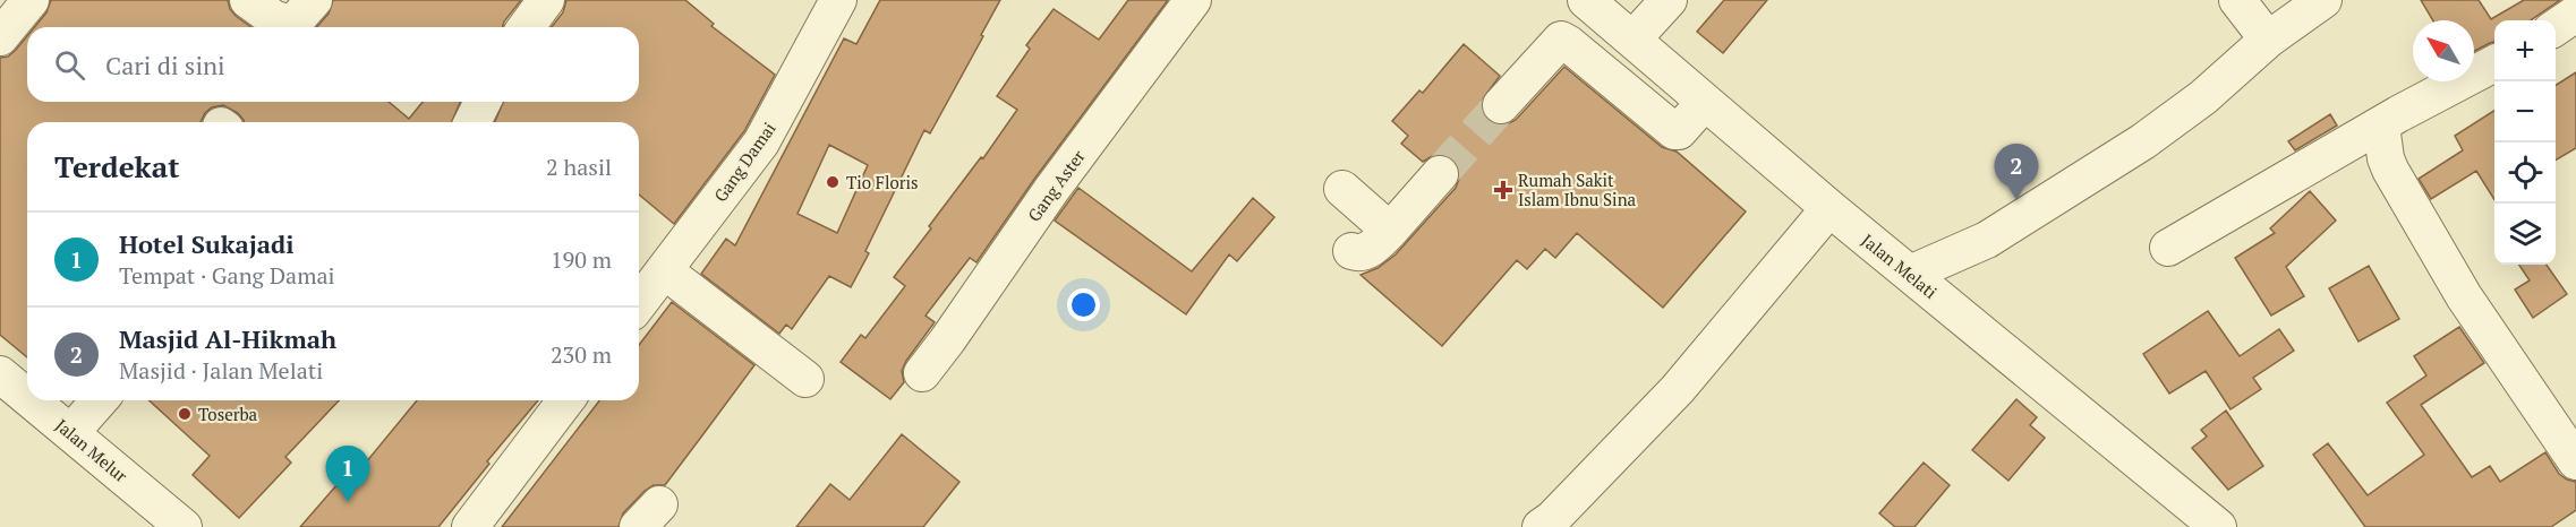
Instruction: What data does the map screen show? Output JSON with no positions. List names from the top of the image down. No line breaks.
{"streets":{"street":["Gang Damai","Gang Aster","Jalan Melati","Jalan Melur"]},"places":{"other":["Tio Floris","Toserba"],"health":["Rumah Sakit Islam Ibnu Sina"]},"north":"top left","page":{"map_buttons":["+","−"],"search":"Cari di sini","heading":["Terdekat","2 hasil"],"pins":["2","1"],"list":[{"mark":"1","name":"Hotel Sukajadi","note":"Tempat · Gang Damai","value":"190 m"},{"mark":"2","name":"Masjid Al-Hikmah","note":"Masjid · Jalan Melati","value":"230 m"}]}}
